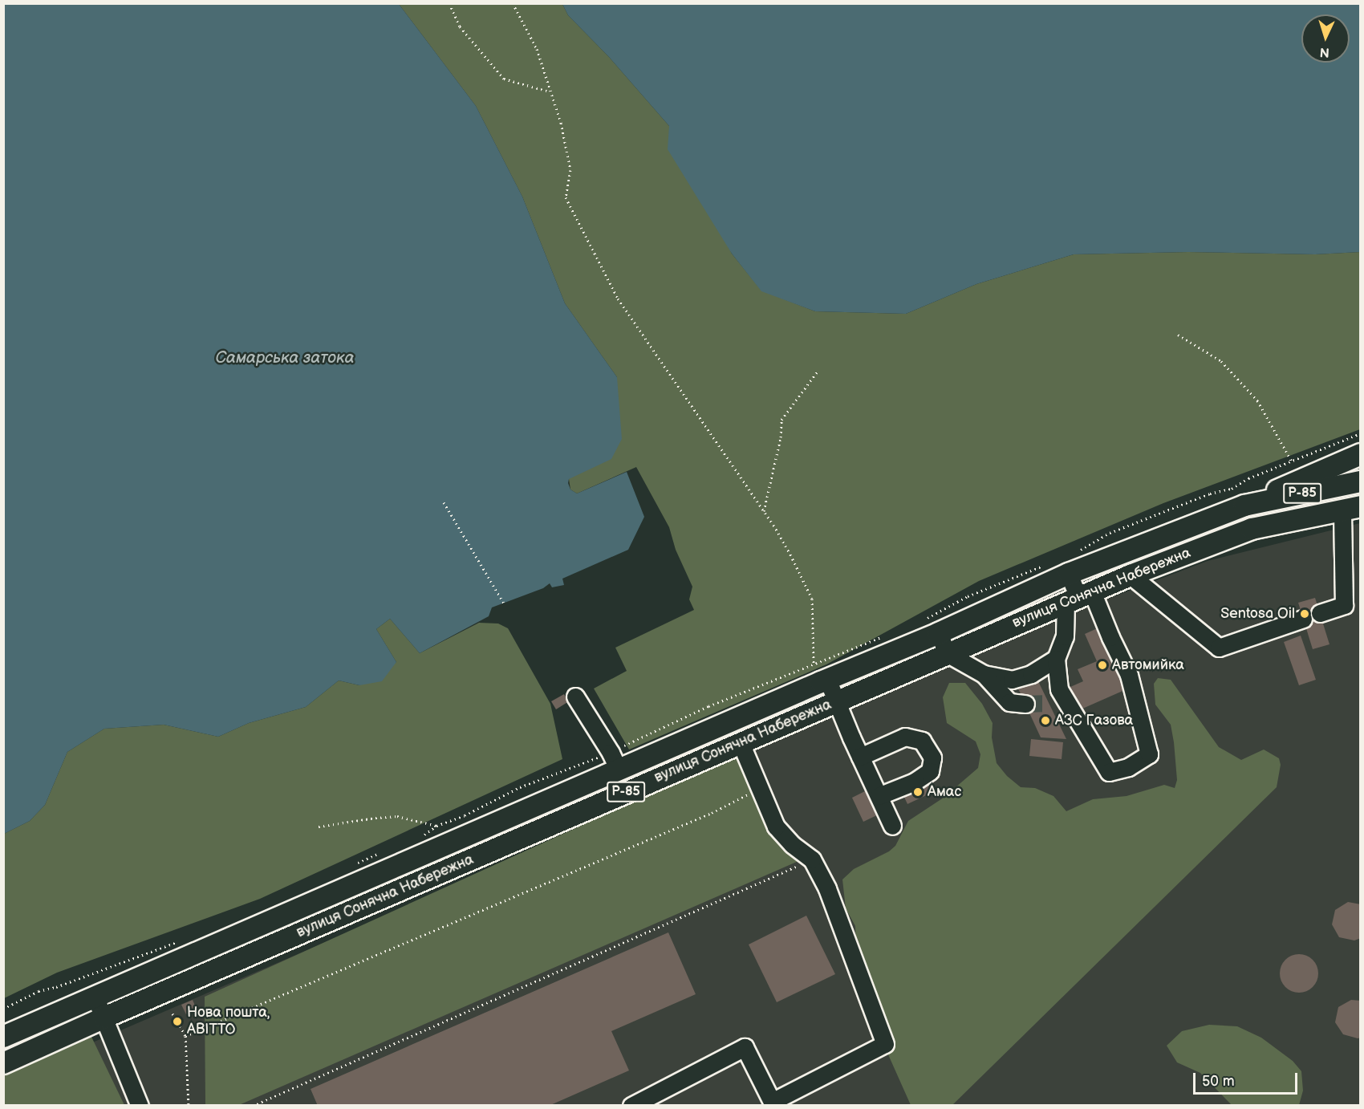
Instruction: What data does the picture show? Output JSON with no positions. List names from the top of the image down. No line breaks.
{"streets":{"main road":["Р-85","вулиця Сонячна Набережна"]},"water":["Самарська затока"],"places":["Sentosa Oil","Автомийка","АЗС Газова","Амас","Нова пошта, АВІТТО"],"scale_bar":"50 m","north":"bottom"}
